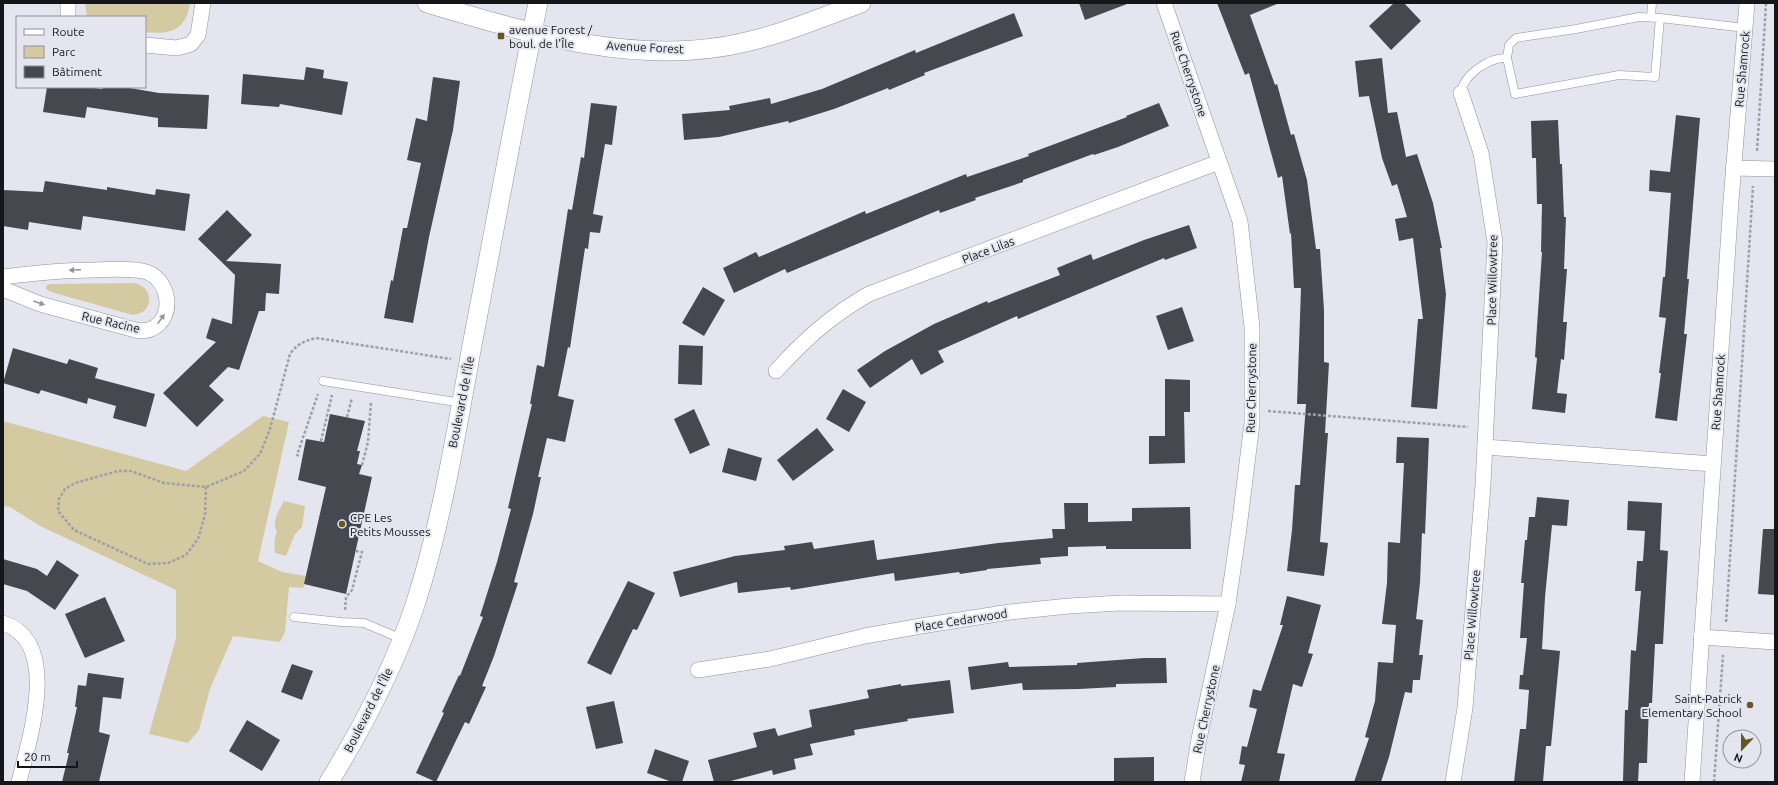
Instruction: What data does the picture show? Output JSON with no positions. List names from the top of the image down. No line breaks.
{"streets":{"street":["Avenue Forest","Rue Shamrock","Rue Cherrystone","Place Lilas","Place Willowtree","Rue Racine","Boulevard de l'Île","Place Cedarwood"]},"crossings":[["Avenue Forest","Boulevard de l'Île"],["Rue Cherrystone","Place Lilas"],["Rue Cherrystone","Place Cedarwood"]],"places":{"transit":["avenue Forest / boul. de l'Île"],"other":["CPE Les Petits Mousses","Saint-Patrick Elementary School"]},"legend":["Route","Parc","Bâtiment"],"scale_bar":"20 m","north":"bottom"}
